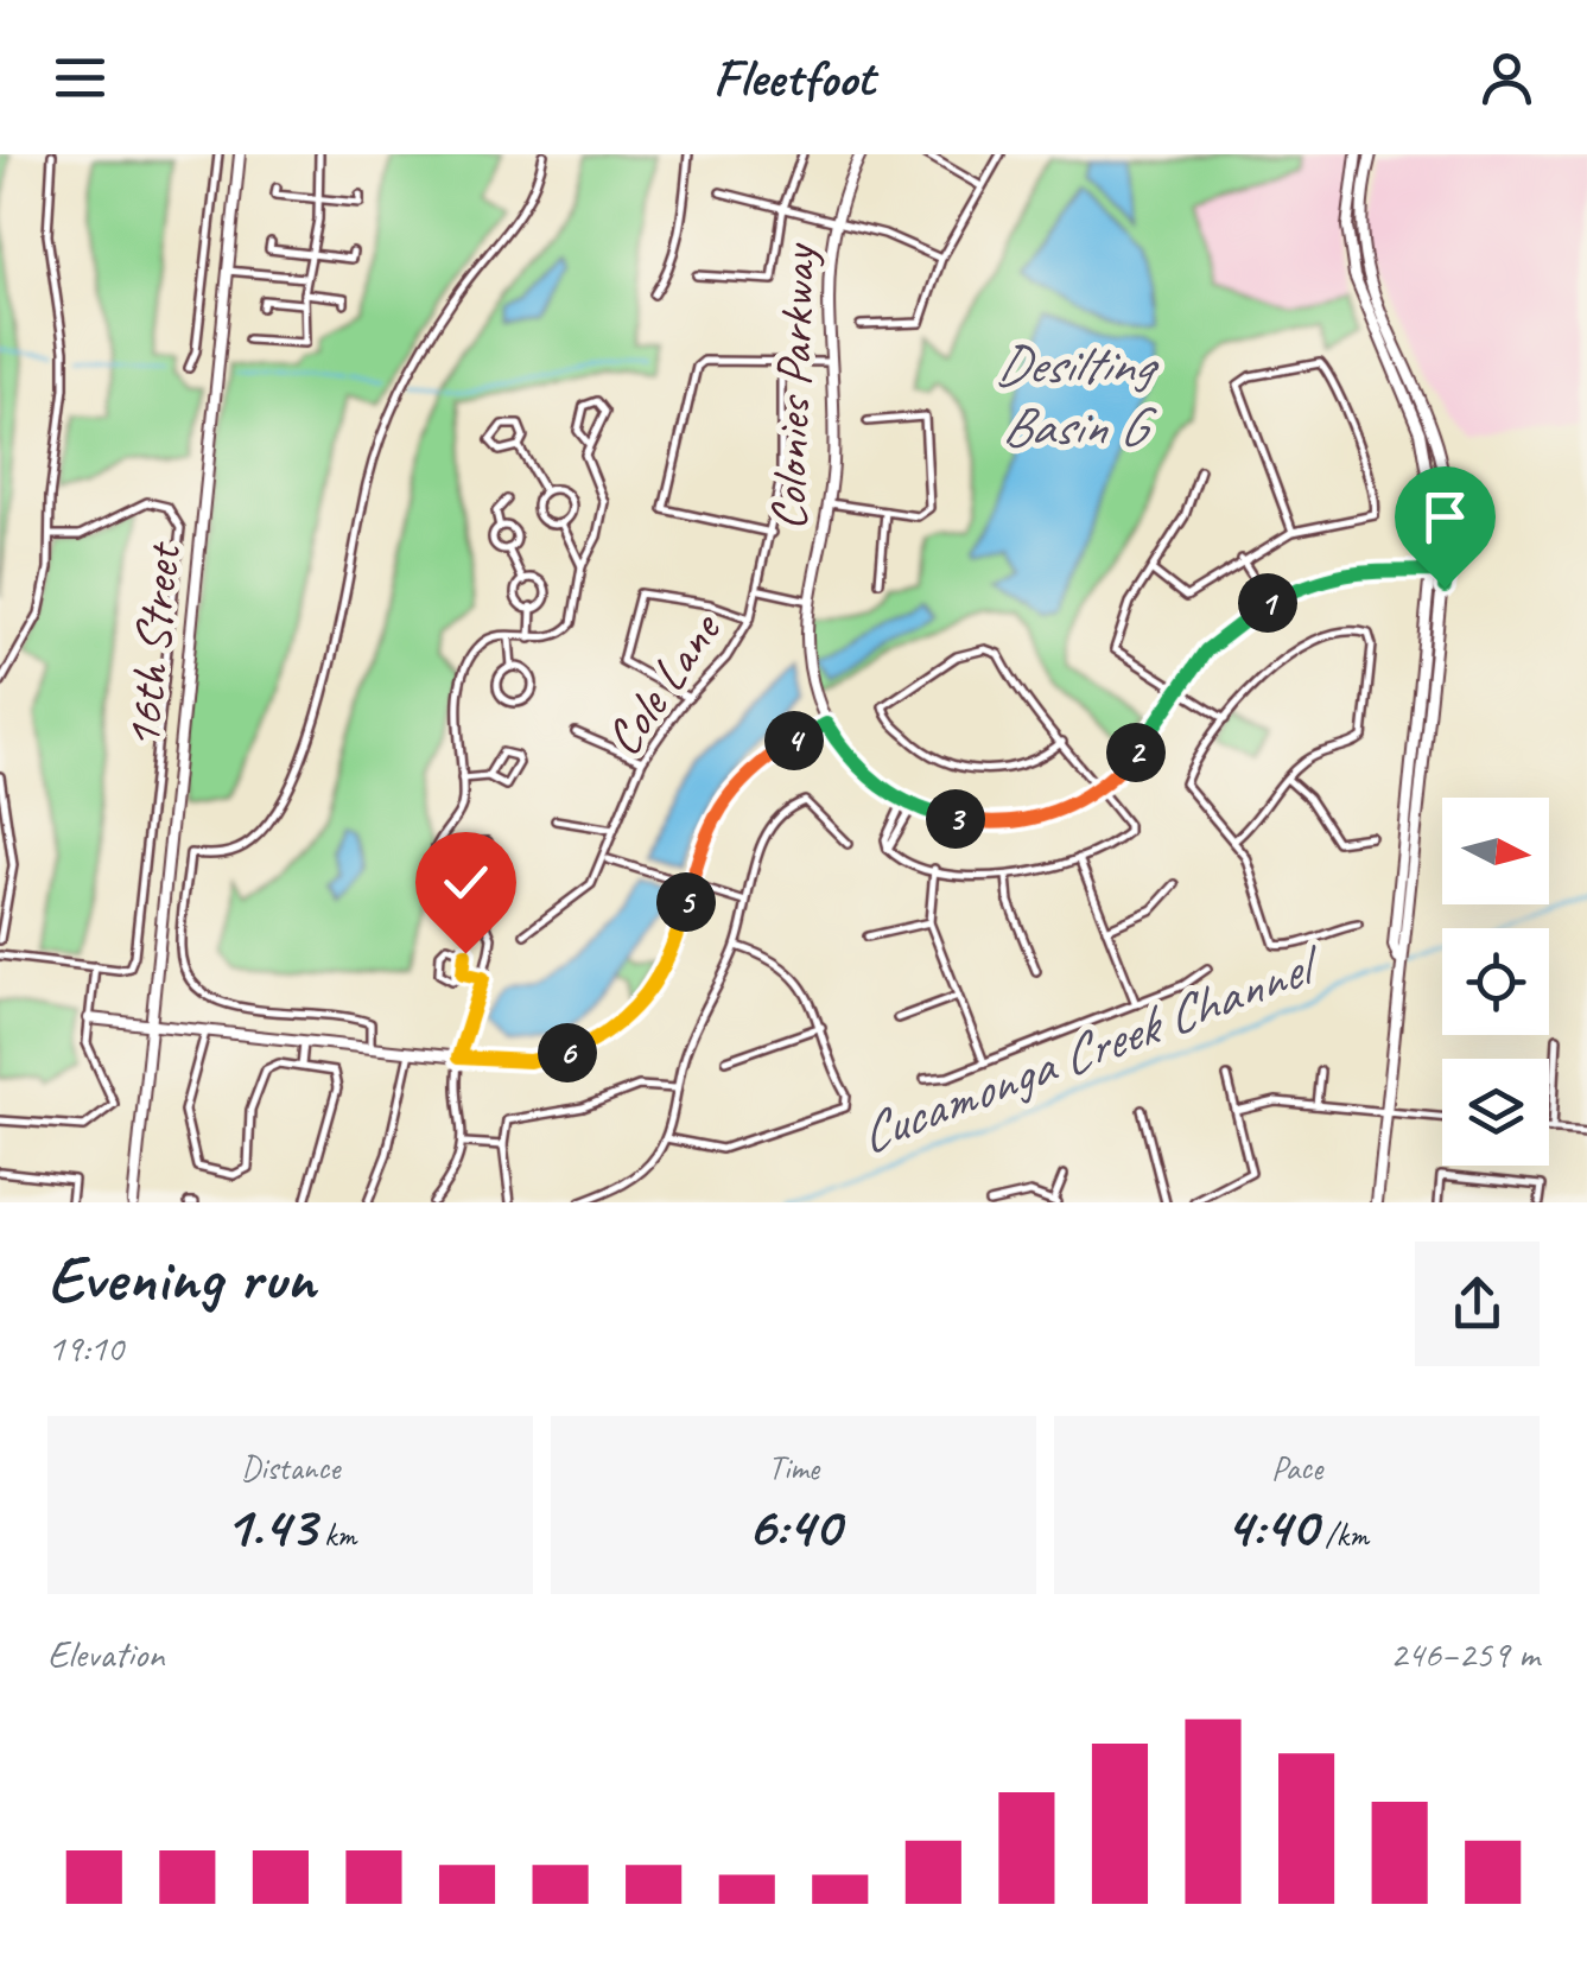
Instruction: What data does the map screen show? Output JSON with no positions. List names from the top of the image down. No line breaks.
{"streets":{"main road":["Colonies Parkway","16th Street"],"street":["Cole Lane"]},"water":["Desilting Basin G","Cucamonga Creek Channel"],"north":"right","page":{"header":"Fleetfoot","pins":["1","4","2","3","5","6"],"heading":["Evening run","19:10"],"stats":[["Distance","1.43 km"],["Time","6:40"],["Pace","4:40 /km"]],"chart":["Elevation","246–259 m"]}}
